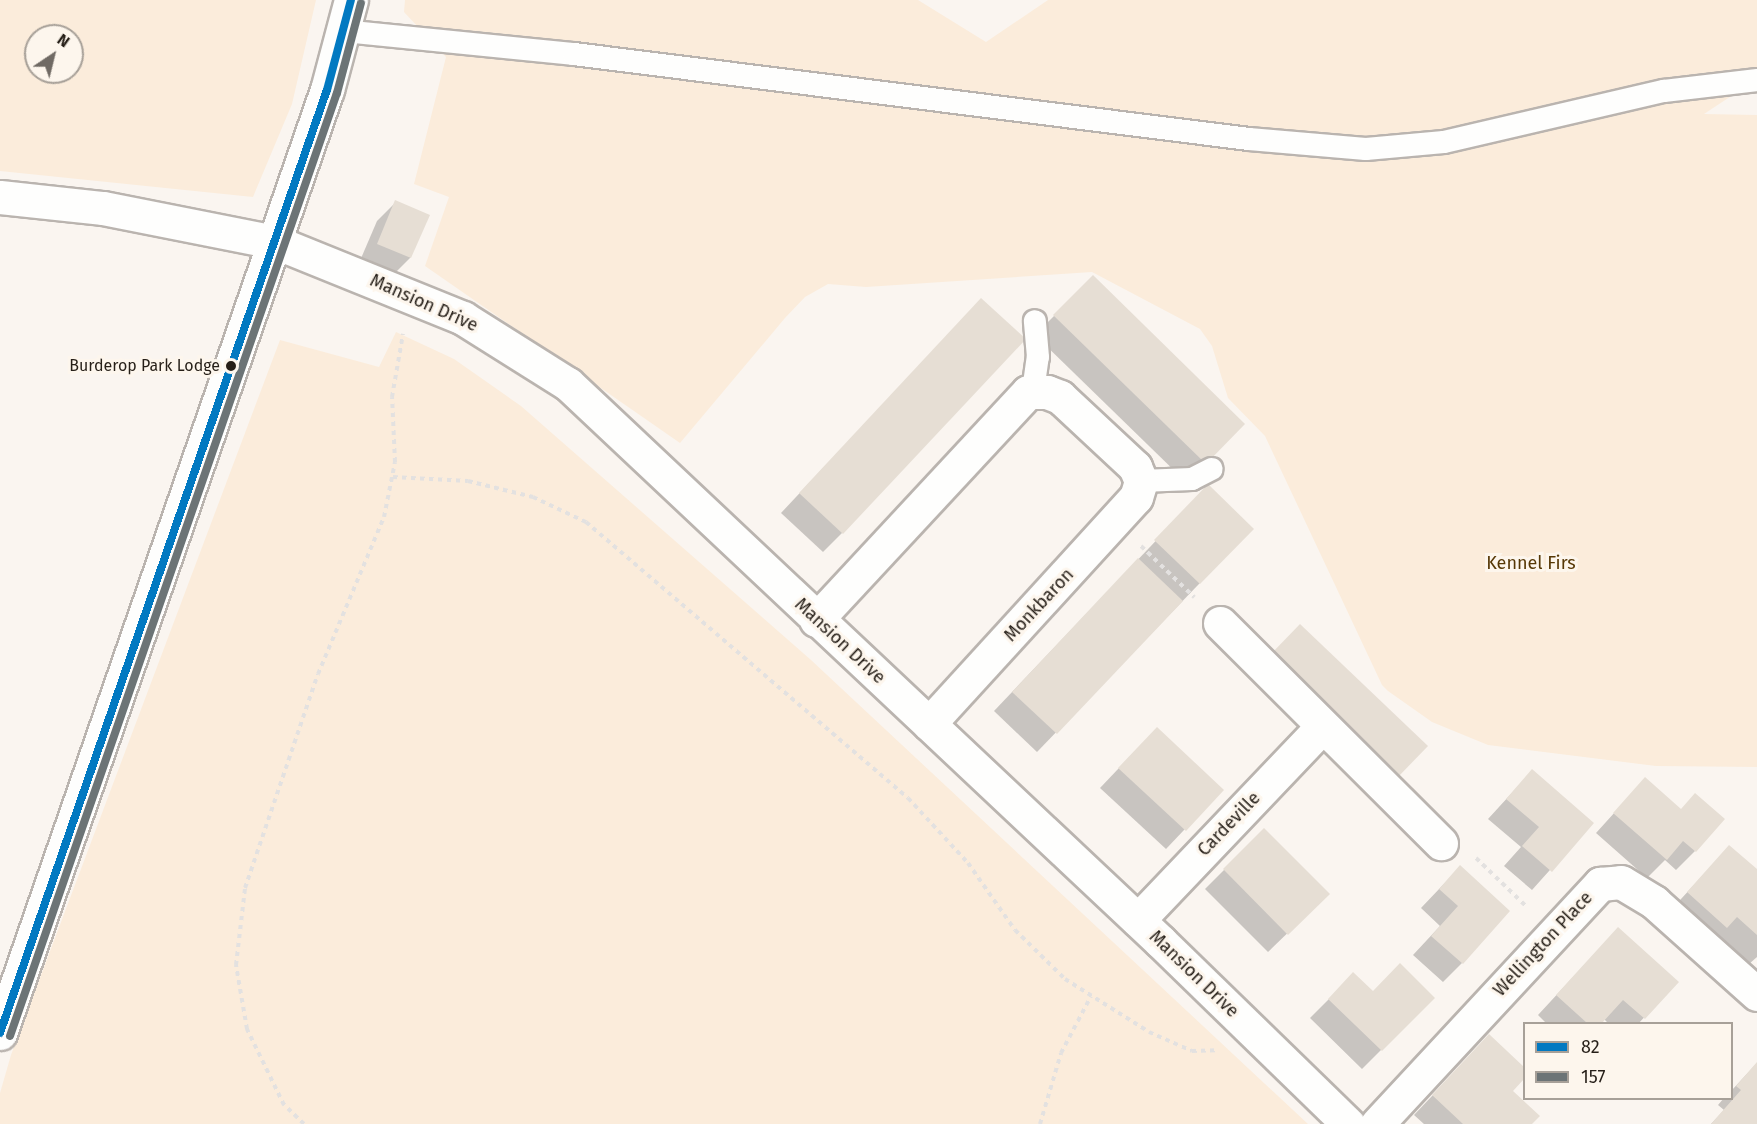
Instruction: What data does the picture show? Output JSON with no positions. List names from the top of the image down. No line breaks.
{"streets":{"street":["Mansion Drive","Monkbaron","Cardeville","Wellington Place"]},"crossings":[["Mansion Drive","Monkbaron"],["Mansion Drive","Cardeville"]],"parks":["Kennel Firs"],"places":["Burderop Park Lodge"],"lines":["transit line 82","transit line 157"],"legend":["82","157"],"north":"top right"}
